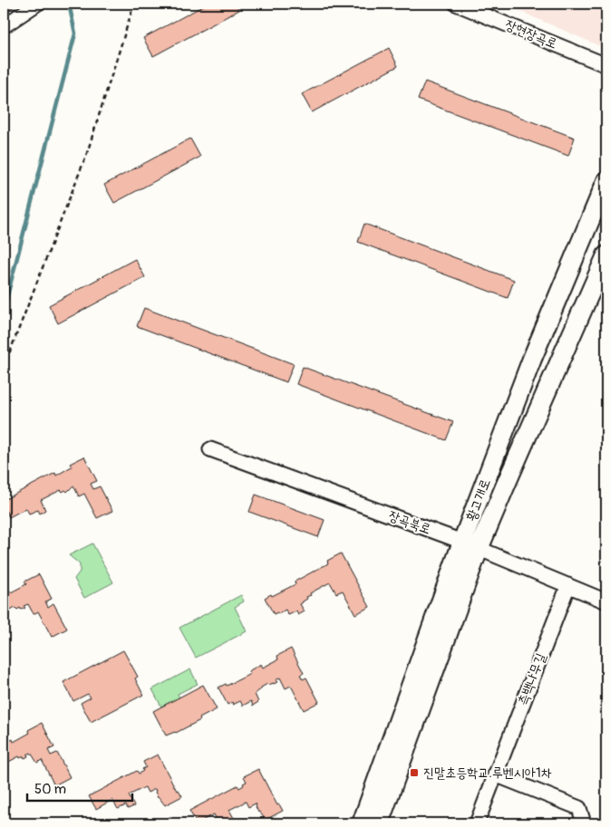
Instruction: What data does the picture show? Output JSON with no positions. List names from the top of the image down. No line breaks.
{"streets":{"street":["장현장곡로","황고개로","장곡북로","측백나무길"]},"crossings":[["황고개로","장곡북로"],["장곡북로","측백나무길"]],"places":{"transit":["진말초등학교.루벤시아1차"]},"scale_bar":"50 m"}
